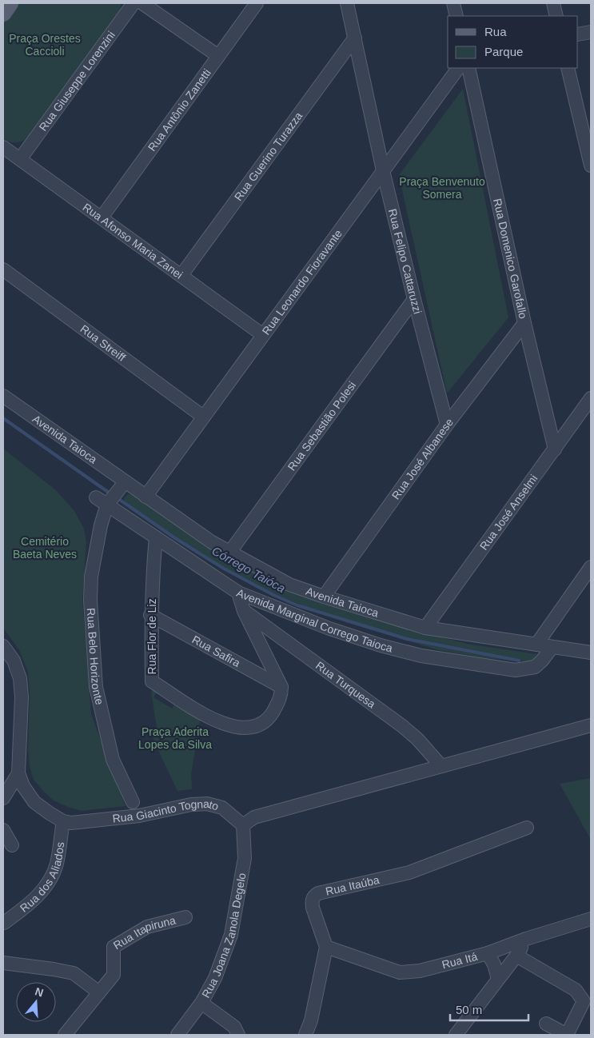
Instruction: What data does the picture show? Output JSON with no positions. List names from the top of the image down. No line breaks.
{"streets":{"street":["Rua Giuseppe Lorenzini","Rua Antônio Zanetti","Rua Guerino Turazza","Rua Afonso Maria Zanei","Rua Domenico Garofallo","Rua Felipo Cattaruzzi","Rua Leonardo Fioravante","Rua Streiff","Rua Sebastião Polesi","Avenida Taioca","Rua José Albanese","Rua José Anselmi","Avenida Marginal Corrego Taioca","Rua Flor de Liz","Rua Safira","Rua Belo Horizonte","Rua Turquesa","Rua Giacinto Tognato","Rua dos Aliados","Rua Itaúba","Rua Joana Zanola Degelo","Rua Itapiruna","Rua Itá"]},"crossings":[["Rua Giuseppe Lorenzini","Rua Afonso Maria Zanei"],["Rua Antônio Zanetti","Rua Afonso Maria Zanei"],["Rua Guerino Turazza","Rua Afonso Maria Zanei"],["Rua Guerino Turazza","Rua Felipo Cattaruzzi"],["Rua Afonso Maria Zanei","Rua Leonardo Fioravante"],["Rua Domenico Garofallo","Rua José Albanese"],["Rua Domenico Garofallo","Rua José Anselmi"],["Rua Felipo Cattaruzzi","Rua Leonardo Fioravante"],["Rua Felipo Cattaruzzi","Rua Sebastião Polesi"],["Rua Felipo Cattaruzzi","Rua José Albanese"],["Rua Leonardo Fioravante","Rua Streiff"],["Rua Leonardo Fioravante","Avenida Taioca"],["Rua Sebastião Polesi","Avenida Taioca"],["Avenida Taioca","Rua José Albanese"],["Avenida Taioca","Rua José Anselmi"],["Avenida Taioca","Avenida Marginal Corrego Taioca"],["Avenida Taioca","Rua Belo Horizonte"],["Avenida Marginal Corrego Taioca","Rua Flor de Liz"],["Avenida Marginal Corrego Taioca","Rua Belo Horizonte"],["Rua Flor de Liz","Rua Safira"],["Rua Giacinto Tognato","Rua dos Aliados"],["Rua Giacinto Tognato","Rua Joana Zanola Degelo"],["Rua Itaúba","Rua Itá"]],"water":["Córrego Taióca"],"parks":["Praça Orestes Caccioli","Praça Benvenuto Somera","Cemitério Baeta Neves","Praça Aderita Lopes da Silva"],"legend":["Rua","Parque"],"scale_bar":"50 m","north":"top"}
